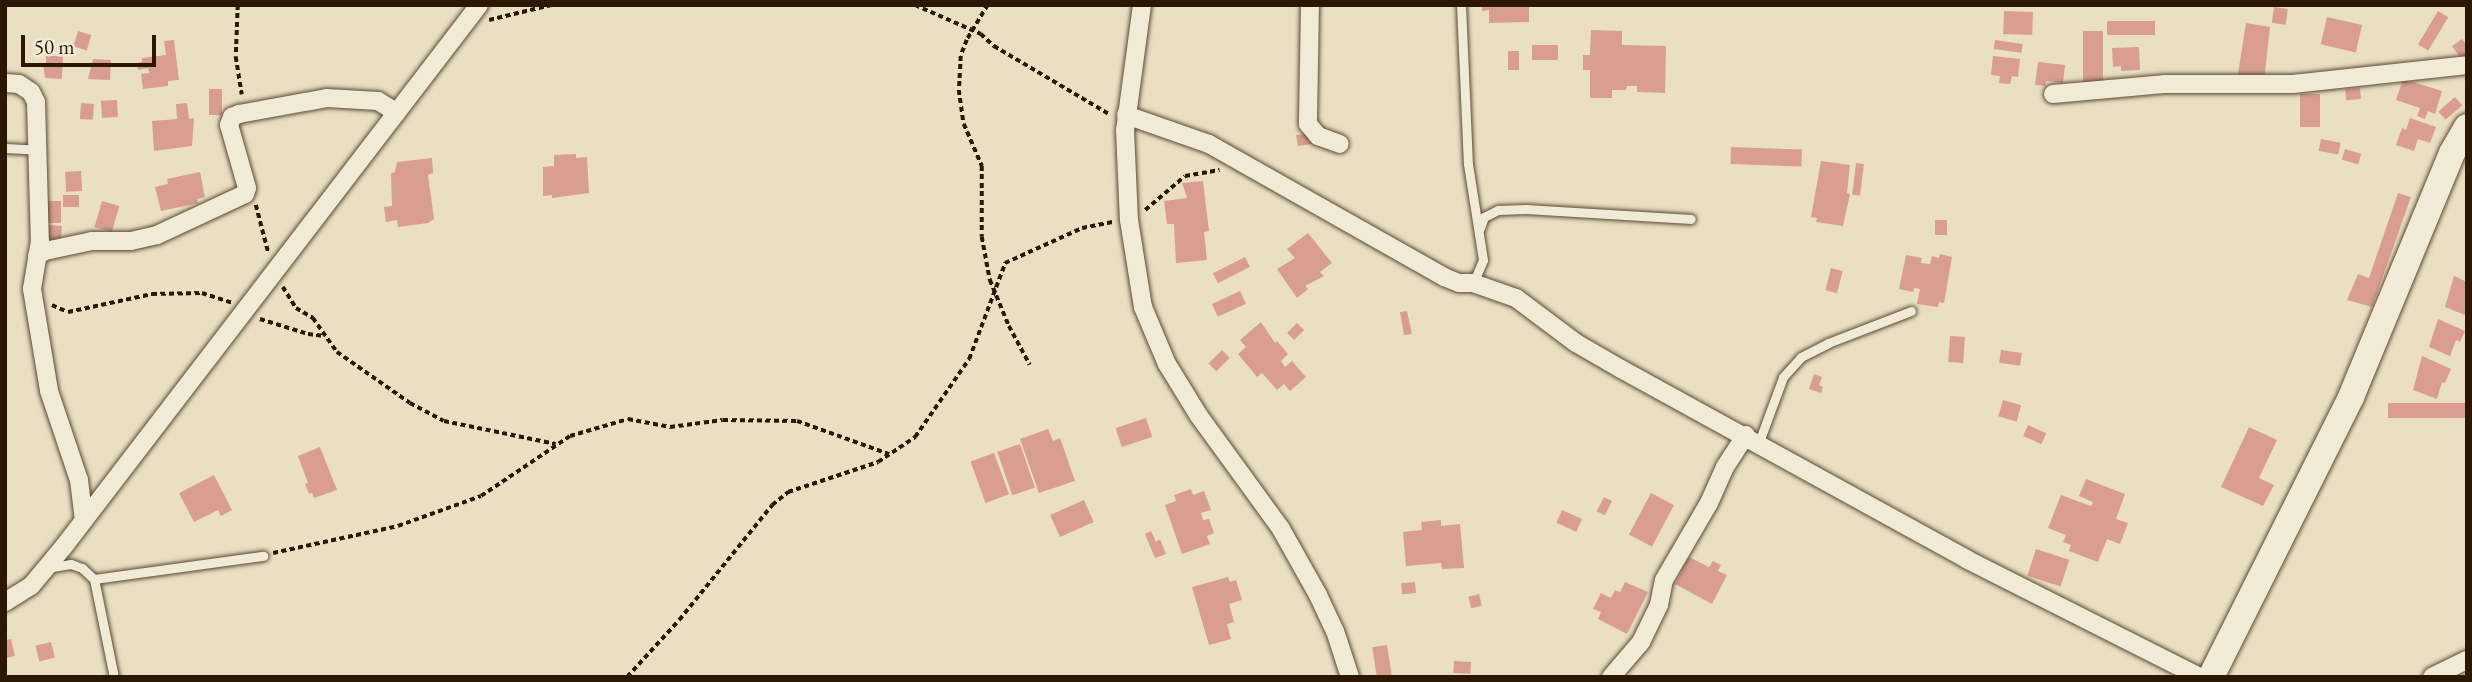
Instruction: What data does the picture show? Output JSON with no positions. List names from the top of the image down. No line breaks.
{"scale_bar":"50 m"}
